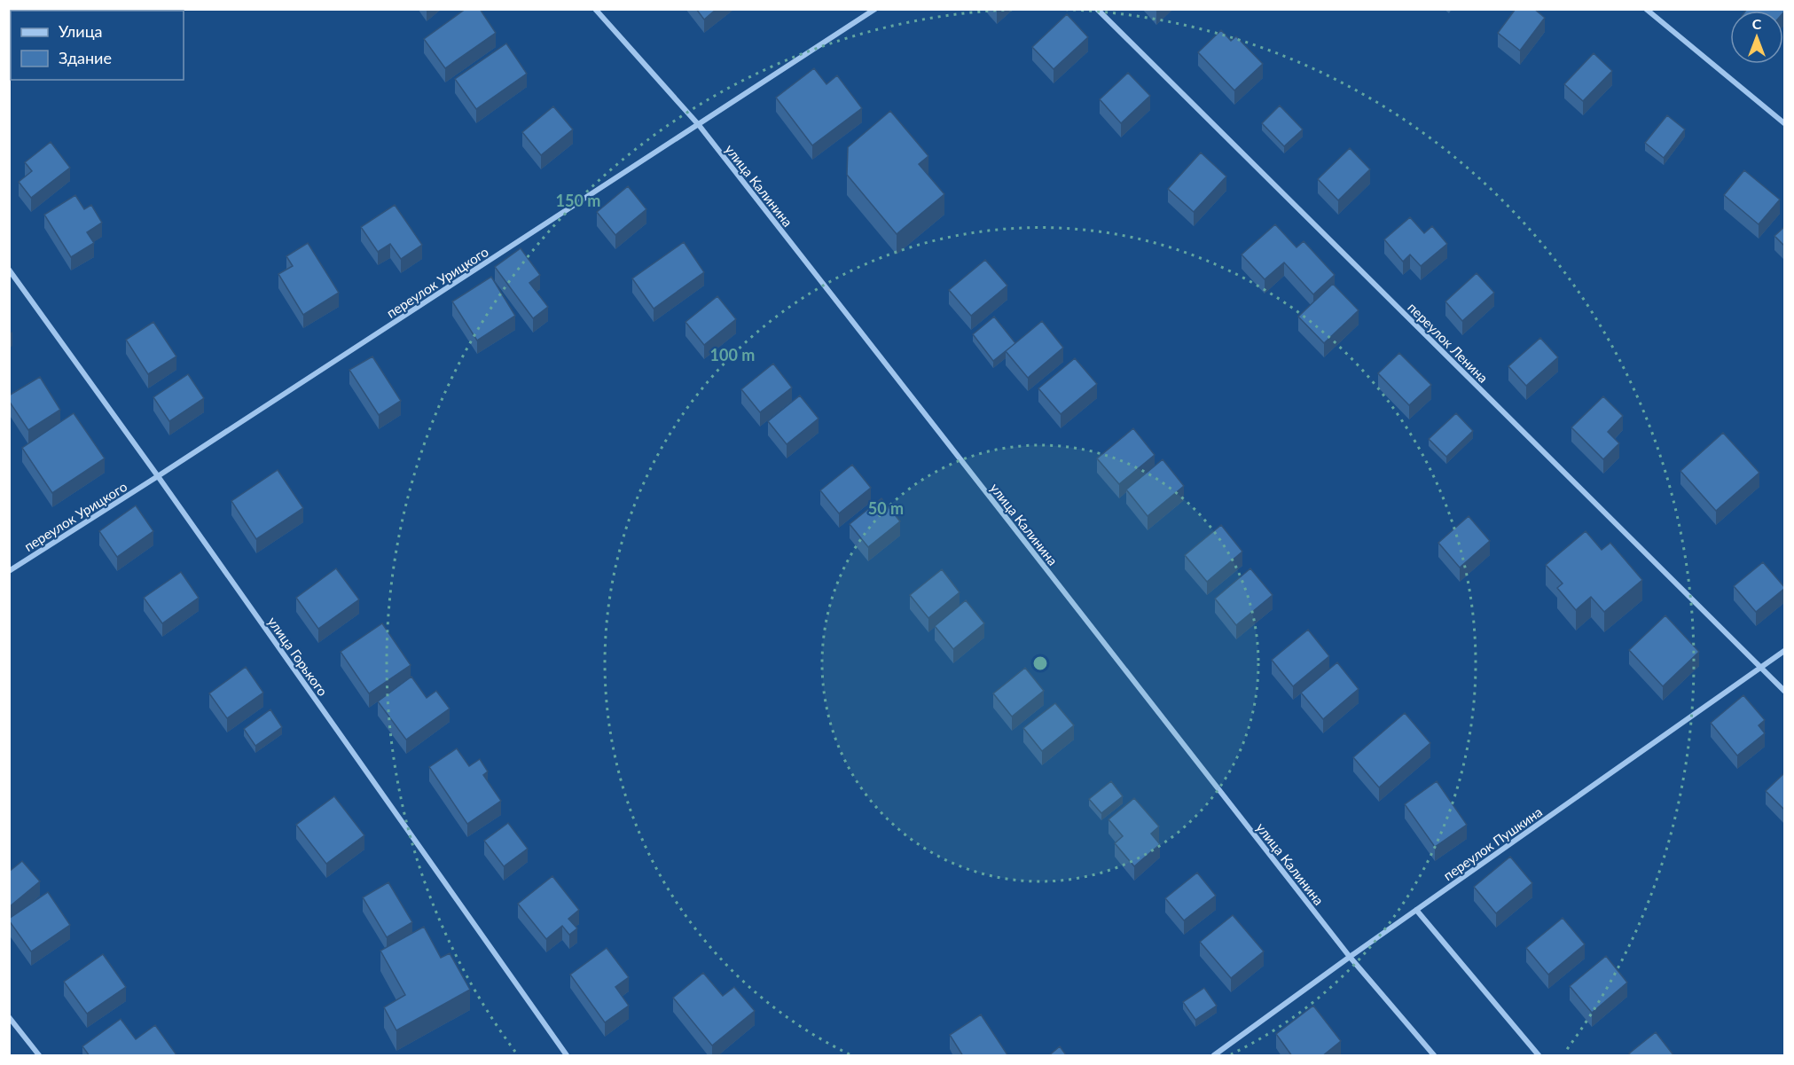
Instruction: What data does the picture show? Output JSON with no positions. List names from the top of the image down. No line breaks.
{"streets":{"street":["улица Калинина","переулок Урицкого","переулок Ленина","улица Горького","переулок Пушкина"]},"crossings":[["улица Калинина","переулок Урицкого"],["улица Калинина","переулок Пушкина"],["переулок Урицкого","улица Горького"],["переулок Ленина","переулок Пушкина"]],"legend":["Улица","Здание"],"north":"top","rings":["150 m","100 m","50 m"]}
